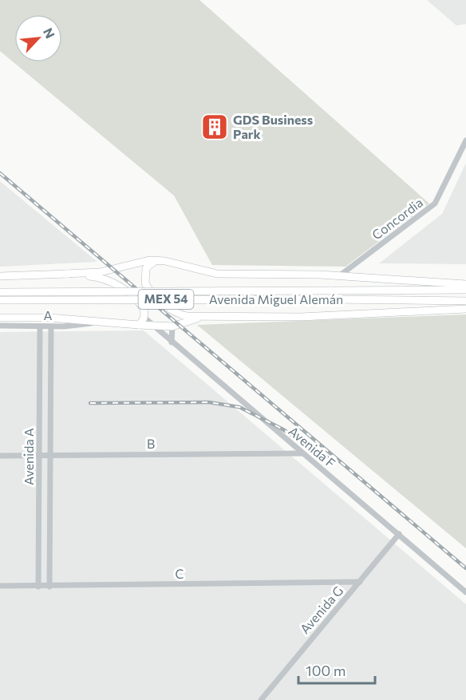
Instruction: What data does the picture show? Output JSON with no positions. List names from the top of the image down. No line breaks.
{"streets":{"highway":["MEX 54","Avenida Miguel Alemán"],"street":["Concordia","A","B","Avenida F","Avenida A","C","Avenida G"]},"crossings":[["A","Avenida A"],["B","Avenida F"],["B","Avenida A"],["Avenida F","Avenida G"],["Avenida A","C"],["C","Avenida G"]],"places":{"building":["GDS Business Park"]},"scale_bar":"100 m","north":"top right"}
